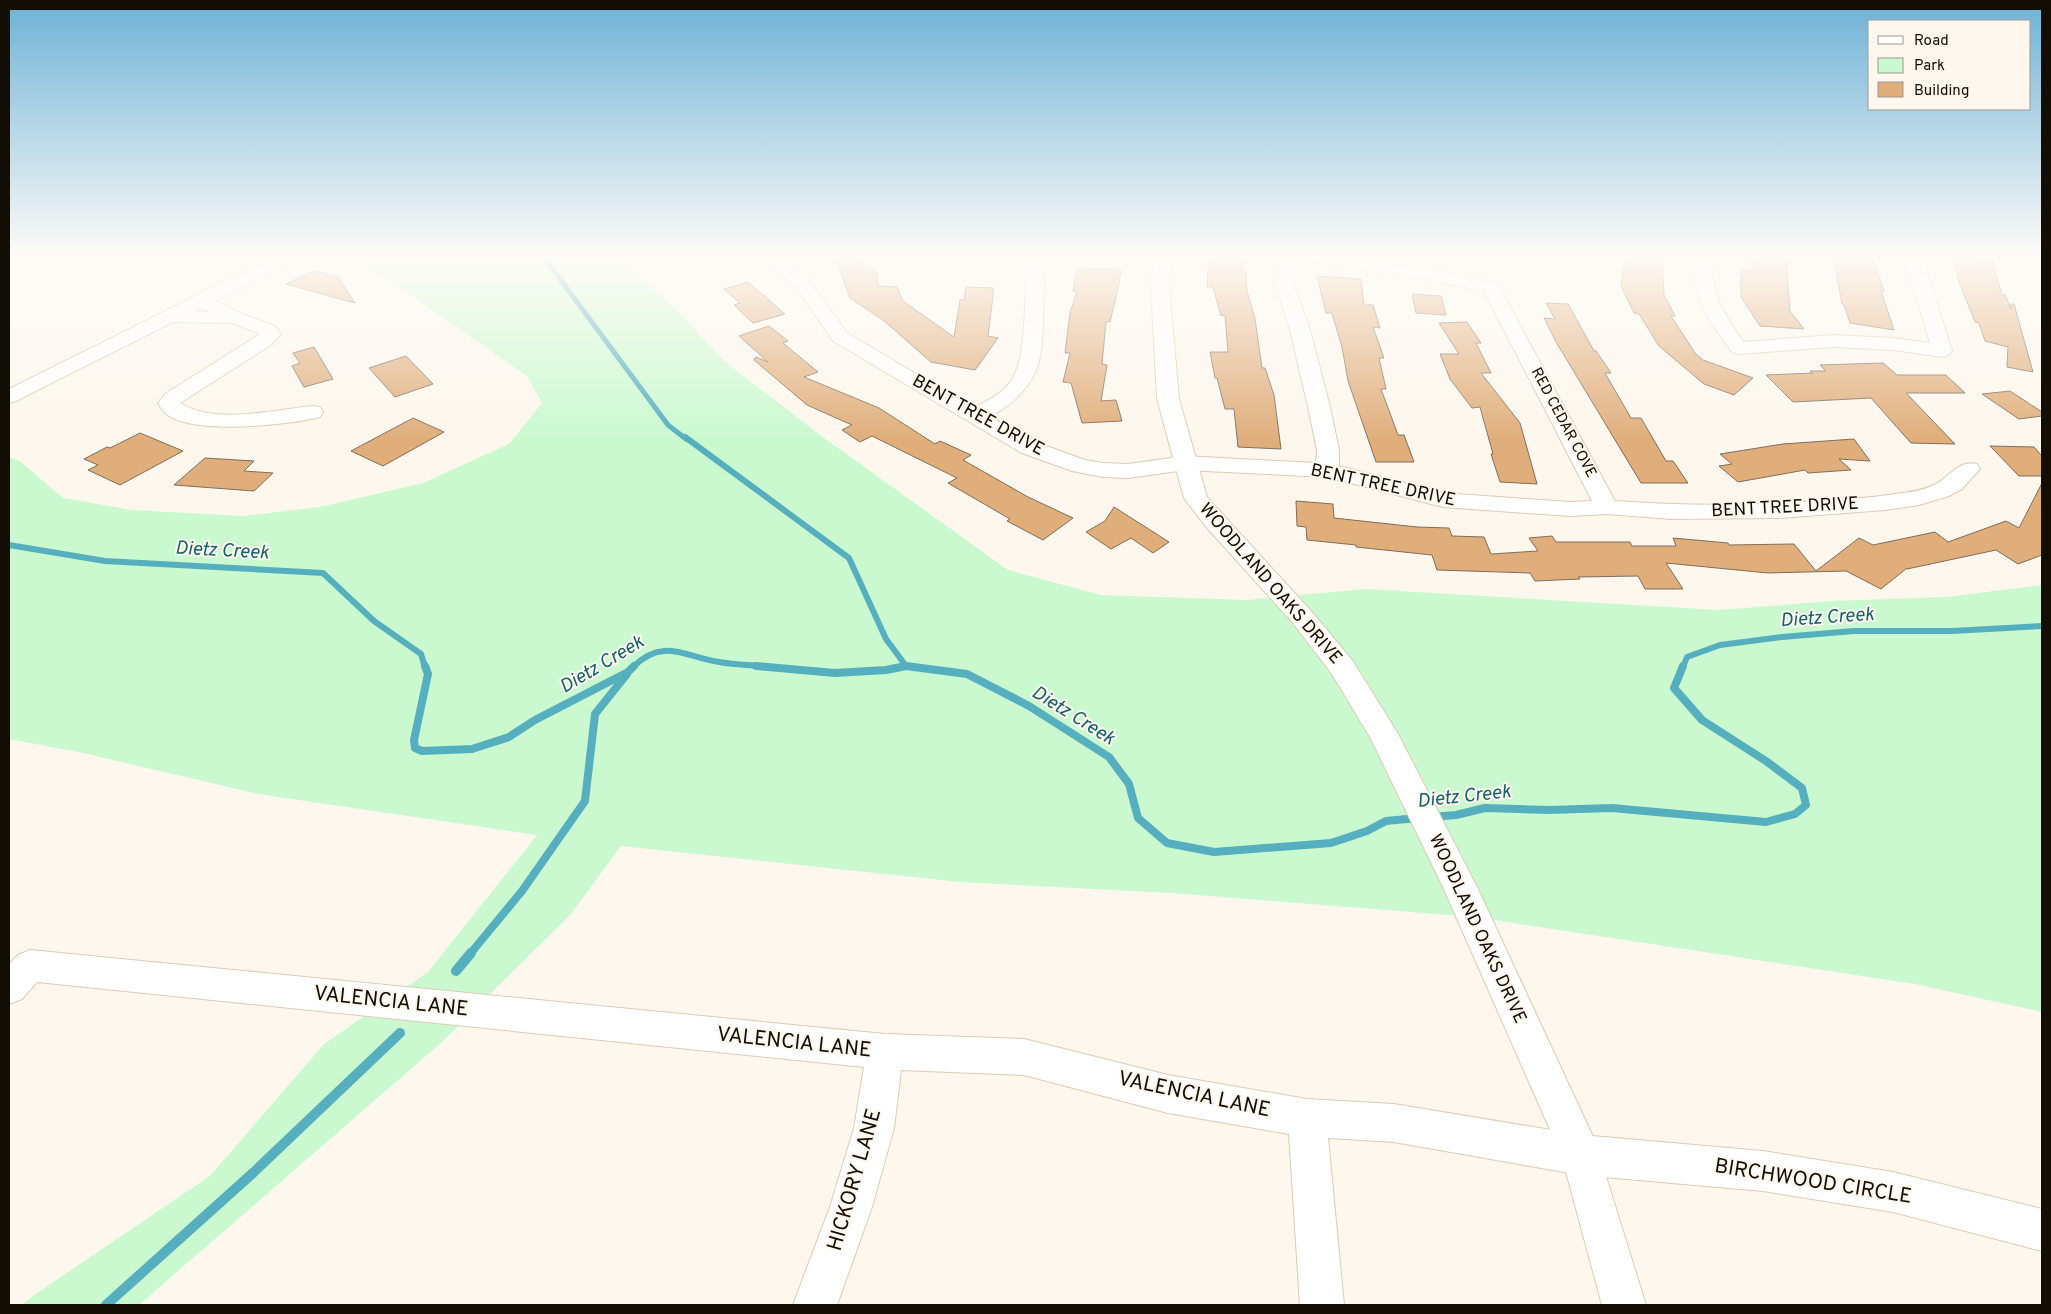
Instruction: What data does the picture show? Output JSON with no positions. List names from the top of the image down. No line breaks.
{"streets":{"street":["BENT TREE DRIVE","RED CEDAR COVE","WOODLAND OAKS DRIVE","VALENCIA LANE","HICKORY LANE","BIRCHWOOD CIRCLE"]},"crossings":[["BENT TREE DRIVE","RED CEDAR COVE"],["BENT TREE DRIVE","WOODLAND OAKS DRIVE"],["WOODLAND OAKS DRIVE","VALENCIA LANE"],["WOODLAND OAKS DRIVE","BIRCHWOOD CIRCLE"],["VALENCIA LANE","HICKORY LANE"],["VALENCIA LANE","BIRCHWOOD CIRCLE"]],"water":["Dietz Creek"],"legend":["Road","Park","Building"]}
